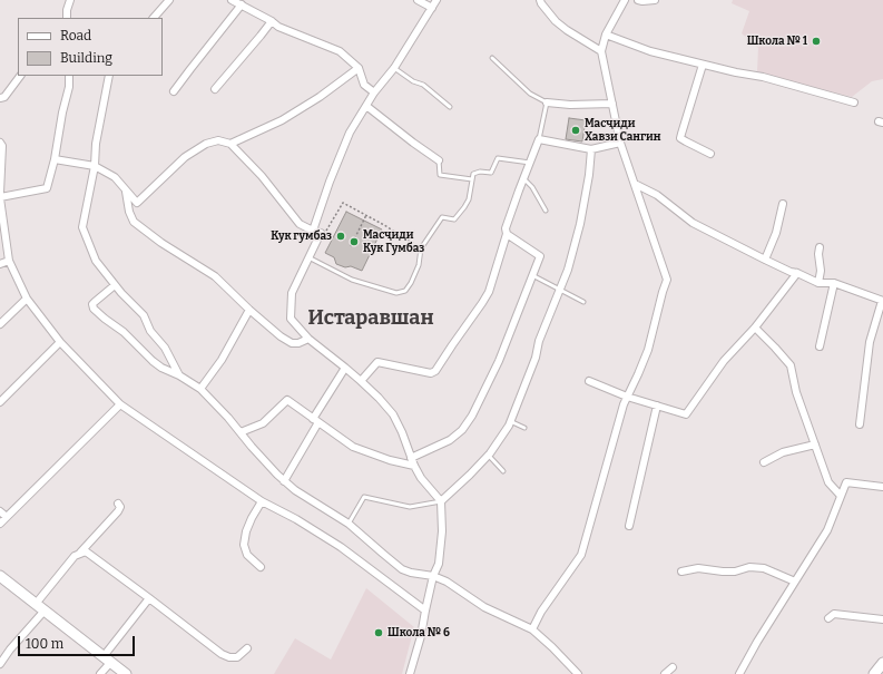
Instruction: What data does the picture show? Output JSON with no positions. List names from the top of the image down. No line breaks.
{"districts":["Истаравшан"],"places":["Школа № 1","Масҷиди Хавзи Сангин","Кук гумбаз","Масҷиди Кук Гумбаз","Школа № 6"],"legend":["Road","Building"],"scale_bar":"100 m"}
